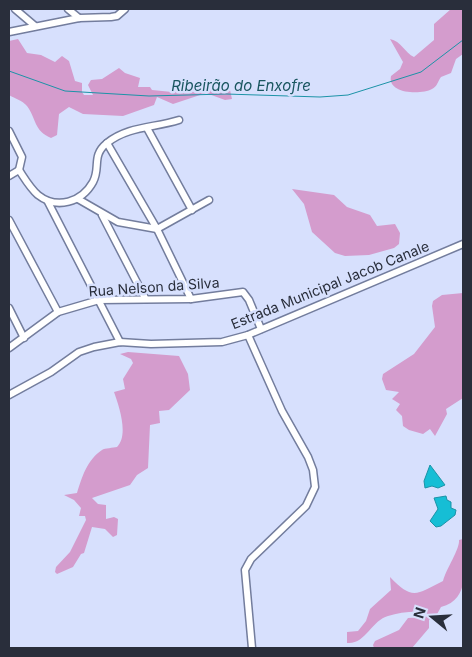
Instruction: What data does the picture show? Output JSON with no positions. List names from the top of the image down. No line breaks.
{"streets":{"street":["Estrada Municipal Jacob Canale","Rua Nelson da Silva"]},"crossings":[["Estrada Municipal Jacob Canale","Rua Nelson da Silva"]],"water":["Ribeirão do Enxofre"],"north":"left"}
